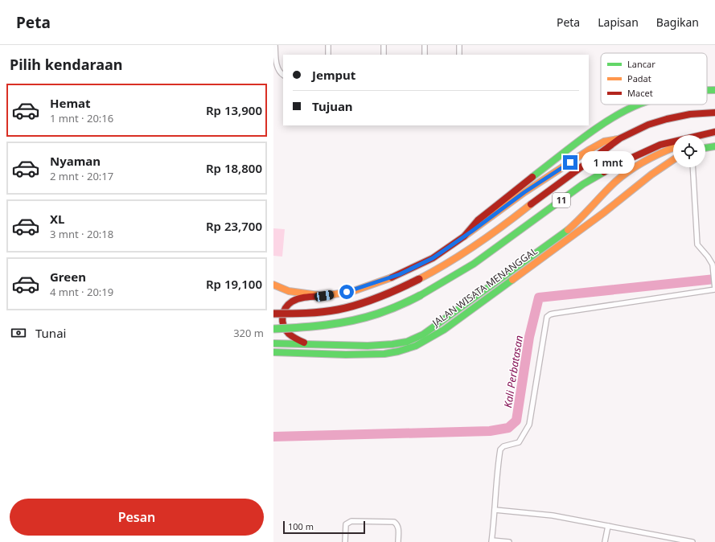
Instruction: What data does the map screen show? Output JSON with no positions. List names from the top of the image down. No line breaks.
{"streets":{"main road":["11","JALAN WISATA MENANGGAL"]},"water":["Kali Perbatasan"],"legend":["Lancar","Padat","Macet"],"scale_bar":"100 m","page":{"header":"Peta","nav":["Peta","Lapisan","Bagikan"],"heading":"Pilih kendaraan","banner":["Jemput","Tujuan"],"list":[{"name":"Hemat","note":"1 mnt · 20:16","value":"Rp 13,900"},{"name":"Nyaman","note":"2 mnt · 20:17","value":"Rp 18,800"},{"name":"XL","note":"3 mnt · 20:18","value":"Rp 23,700"},{"name":"Green","note":"4 mnt · 20:19","value":"Rp 19,100"}],"bubble":"1 mnt","pay":["Tunai","320 m"],"buttons":"Pesan","scale":"100 m"}}
